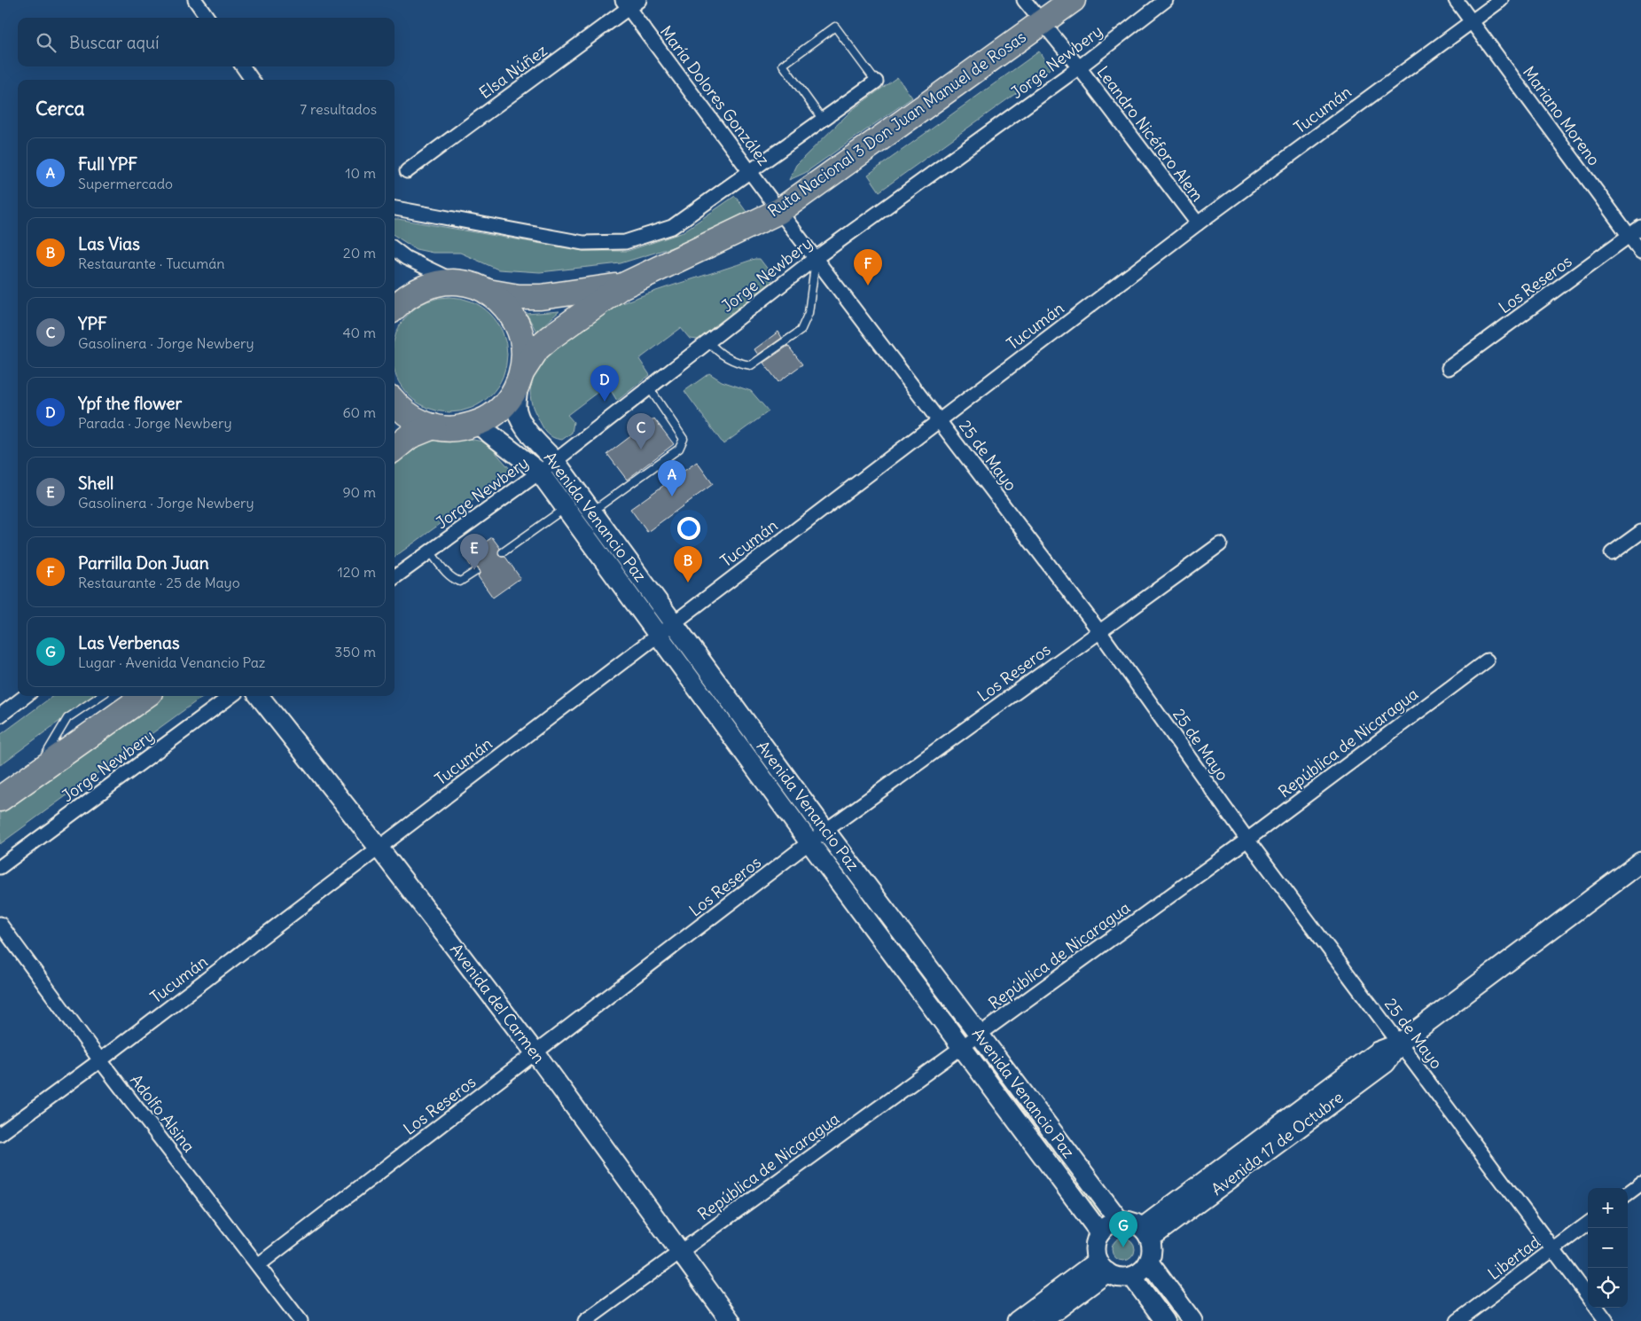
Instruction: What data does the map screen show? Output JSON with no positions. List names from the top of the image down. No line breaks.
{"streets":{"highway":["Ruta Nacional 3 Don Juan Manuel de Rosas"],"main road":["Avenida Venancio Paz","Avenida del Carmen","Avenida 17 de Octubre"],"street":["Jorge Newbery","Elsa Núñez","María Dolores González","Tucumán","Mariano Moreno","Leandro Nicéforo Alem","Los Reseros","25 de Mayo","República de Nicaragua","Adolfo Alsina","Libertad"]},"crossings":[["Jorge Newbery","Leandro Nicéforo Alem"],["Jorge Newbery","25 de Mayo"],["Jorge Newbery","Avenida Venancio Paz"],["Elsa Núñez","María Dolores González"],["María Dolores González","Ruta Nacional 3 Don Juan Manuel de Rosas"],["María Dolores González","25 de Mayo"],["Tucumán","Mariano Moreno"],["Tucumán","Leandro Nicéforo Alem"],["Tucumán","25 de Mayo"],["Tucumán","Avenida Venancio Paz"],["Tucumán","Avenida del Carmen"],["Tucumán","Adolfo Alsina"],["Mariano Moreno","Los Reseros"],["Ruta Nacional 3 Don Juan Manuel de Rosas","Leandro Nicéforo Alem"],["Ruta Nacional 3 Don Juan Manuel de Rosas","25 de Mayo"],["Ruta Nacional 3 Don Juan Manuel de Rosas","Avenida Venancio Paz"],["Los Reseros","25 de Mayo"],["Los Reseros","Avenida Venancio Paz"],["Los Reseros","Avenida del Carmen"],["Los Reseros","Adolfo Alsina"],["25 de Mayo","República de Nicaragua"],["25 de Mayo","Avenida 17 de Octubre"],["25 de Mayo","Libertad"],["Avenida Venancio Paz","República de Nicaragua"],["Avenida Venancio Paz","Avenida 17 de Octubre"],["República de Nicaragua","Avenida del Carmen"]],"page":{"search":"Buscar aquí","heading":["Cerca","7 resultados"],"list":[{"mark":"A","name":"Full YPF","note":"Supermercado","value":"10 m"},{"mark":"B","name":"Las Vias","note":"Restaurante · Tucumán","value":"20 m"},{"mark":"C","name":"YPF","note":"Gasolinera · Jorge Newbery","value":"40 m"},{"mark":"D","name":"Ypf the flower","note":"Parada · Jorge Newbery","value":"60 m"},{"mark":"E","name":"Shell","note":"Gasolinera · Jorge Newbery","value":"90 m"},{"mark":"F","name":"Parrilla Don Juan","note":"Restaurante · 25 de Mayo","value":"120 m"},{"mark":"G","name":"Las Verbenas","note":"Lugar · Avenida Venancio Paz","value":"350 m"}],"pins":["F","D","C","A","E","B","G"],"map_buttons":["+","−"]}}
